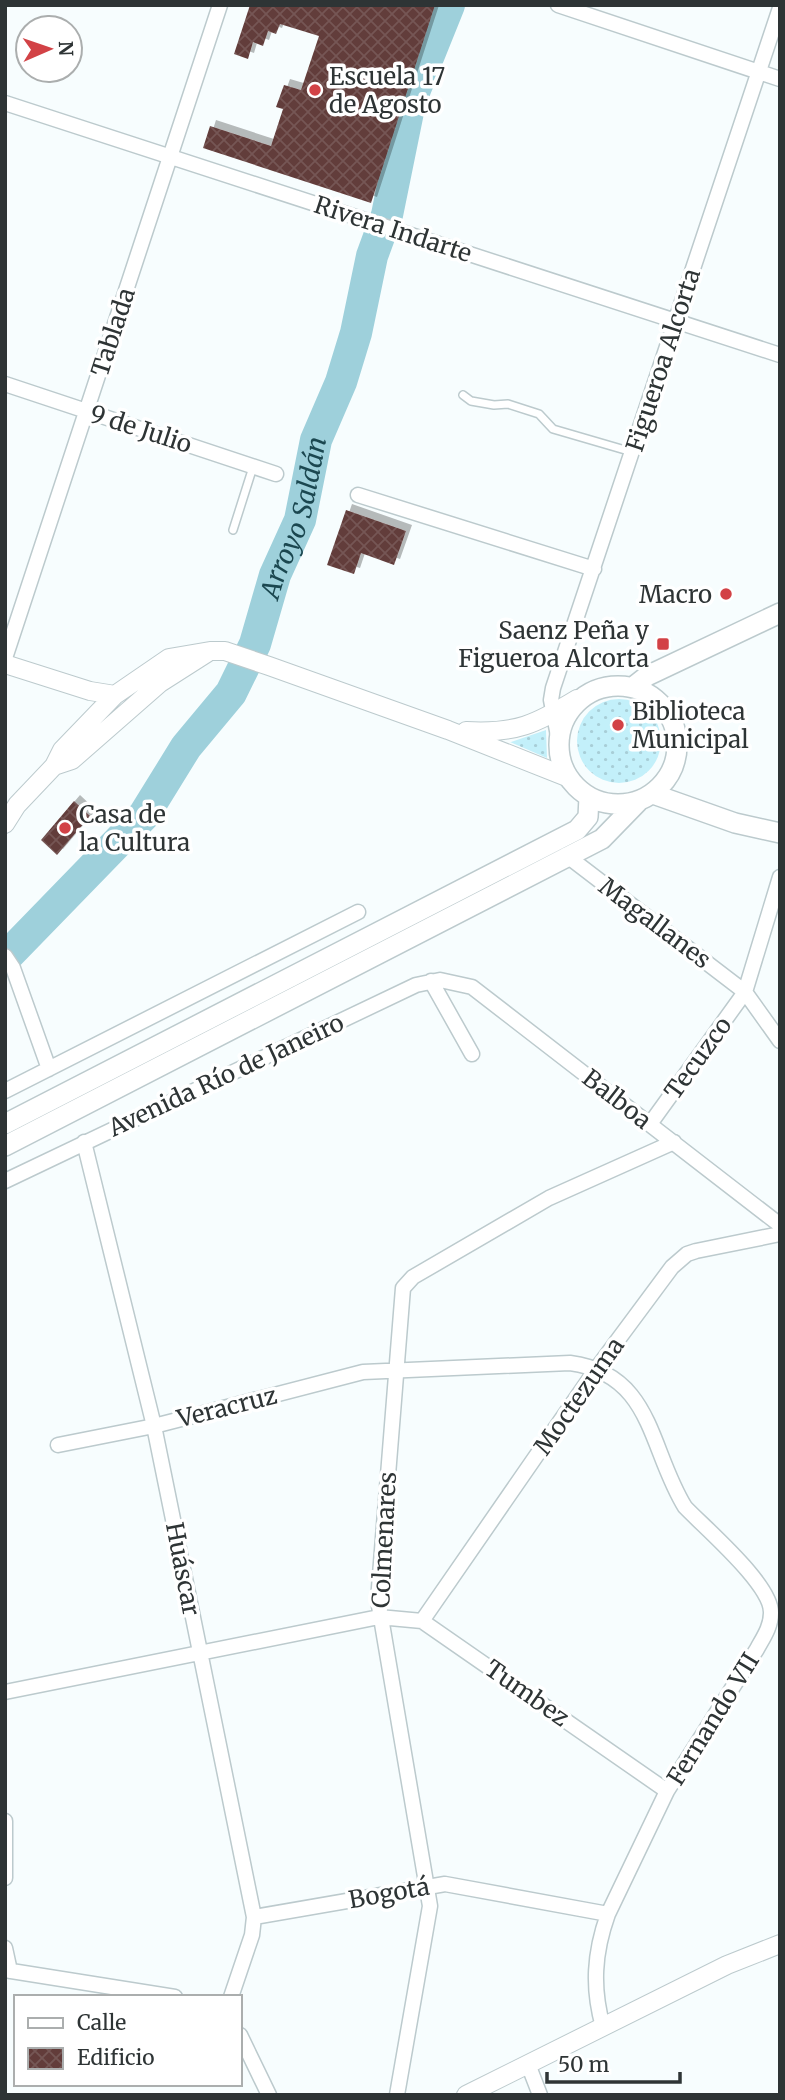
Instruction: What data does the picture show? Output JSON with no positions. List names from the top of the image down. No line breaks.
{"streets":{"street":["Rivera Indarte","Tablada","Figueroa Alcorta","9 de Julio","Magallanes","Tecuzco","Avenida Río de Janeiro","Balboa","Moctezuma","Veracruz","Colmenares","Huáscar","Tumbez","Fernando VII","Bogotá"]},"crossings":[["Rivera Indarte","Tablada"],["Rivera Indarte","Figueroa Alcorta"],["Tablada","9 de Julio"],["Magallanes","Tecuzco"],["Tecuzco","Balboa"],["Avenida Río de Janeiro","Balboa"],["Avenida Río de Janeiro","Huáscar"],["Balboa","Colmenares"],["Moctezuma","Tumbez"],["Moctezuma","Fernando VII"],["Veracruz","Colmenares"],["Veracruz","Huáscar"],["Veracruz","Fernando VII"],["Colmenares","Tumbez"],["Colmenares","Fernando VII"],["Colmenares","Bogotá"],["Huáscar","Bogotá"],["Tumbez","Fernando VII"],["Fernando VII","Bogotá"]],"water":["Arroyo Saldán"],"places":{"other":["Escuela 17 de Agosto","Macro","Biblioteca Municipal","Casa de la Cultura"],"transit":["Saenz Peña y Figueroa Alcorta"]},"legend":["Calle","Edificio"],"scale_bar":"50 m","north":"right"}
